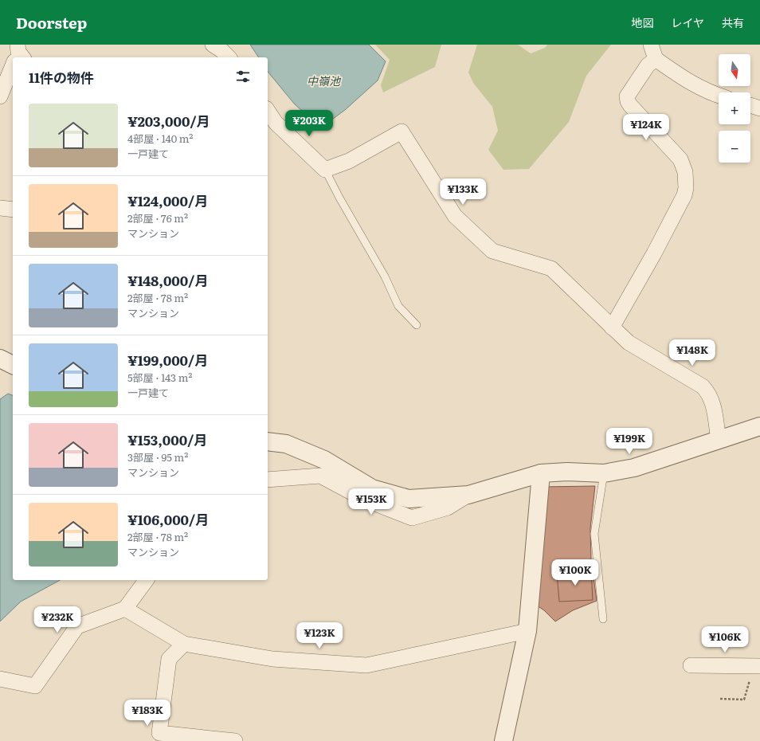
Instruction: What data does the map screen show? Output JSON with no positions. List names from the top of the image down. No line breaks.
{"water":["中嶺池"],"north":"bottom","page":{"header":"Doorstep","nav":["地図","レイヤ","共有"],"map_buttons":["+","−"],"heading":"11件の物件","list":[{"name":"¥203,000/月","note":"4部屋 · 140 m² · 一戸建て"},{"name":"¥124,000/月","note":"2部屋 · 76 m² · マンション"},{"name":"¥148,000/月","note":"2部屋 · 78 m² · マンション"},{"name":"¥199,000/月","note":"5部屋 · 143 m² · 一戸建て"},{"name":"¥153,000/月","note":"3部屋 · 95 m² · マンション"},{"name":"¥106,000/月","note":"2部屋 · 78 m² · マンション"}],"price":["¥203K","¥124K","¥133K","¥148K","¥199K","¥153K","¥100K","¥232K","¥123K","¥106K","¥183K"]}}
